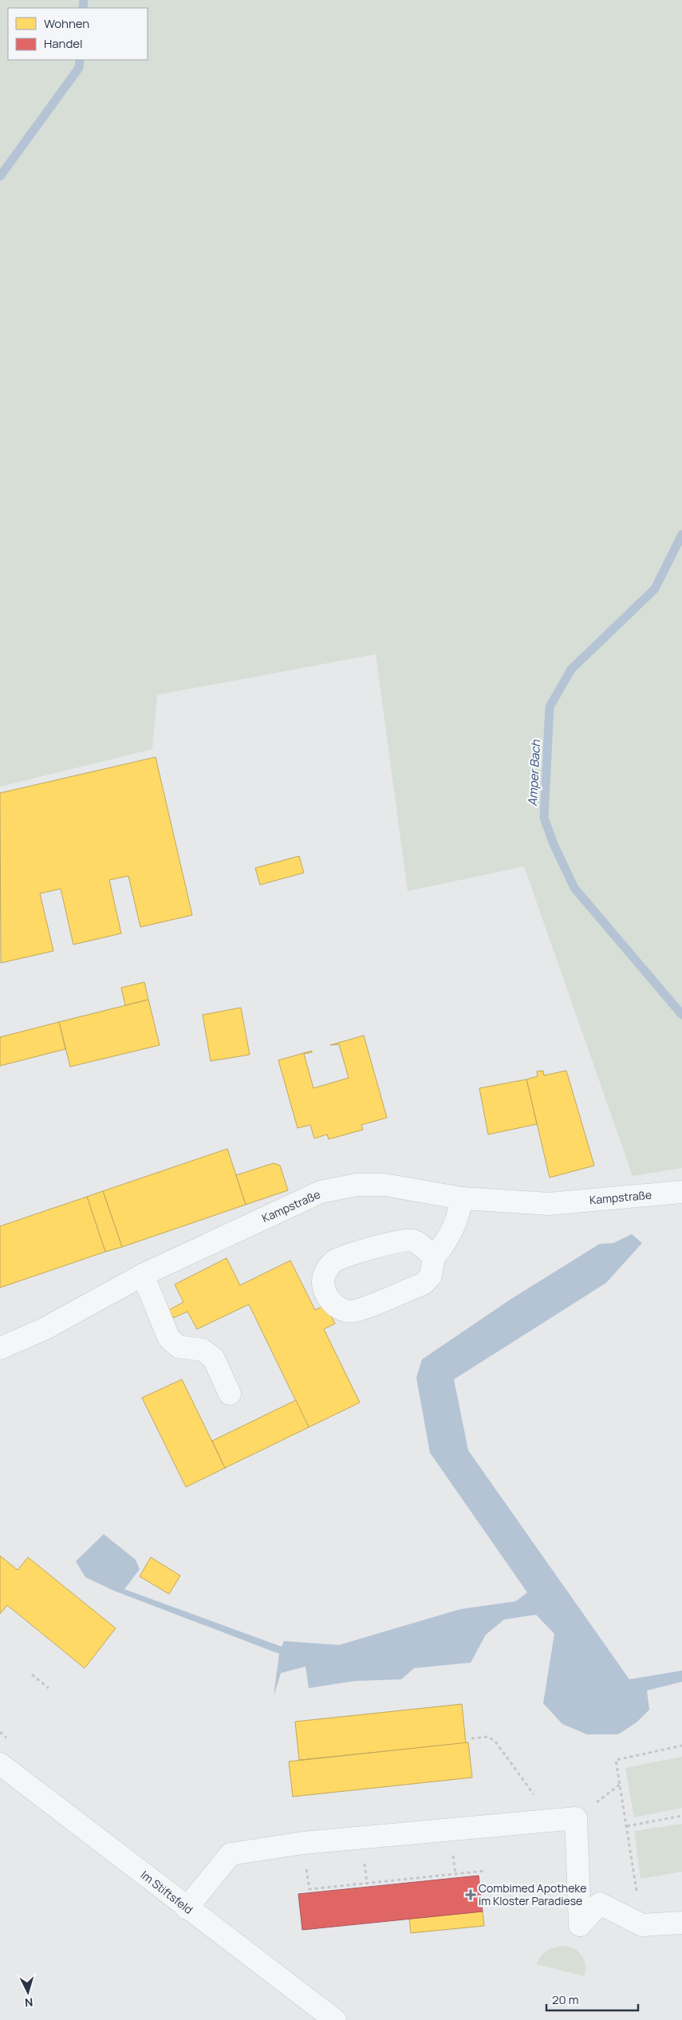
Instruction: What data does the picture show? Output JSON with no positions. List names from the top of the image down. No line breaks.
{"streets":{"street":["Kampstraße","Im Stiftsfeld"]},"water":["Amper Bach"],"places":{"health":["Combimed Apotheke im Kloster Paradiese"]},"legend":["Wohnen","Handel"],"scale_bar":"20 m","north":"bottom"}
